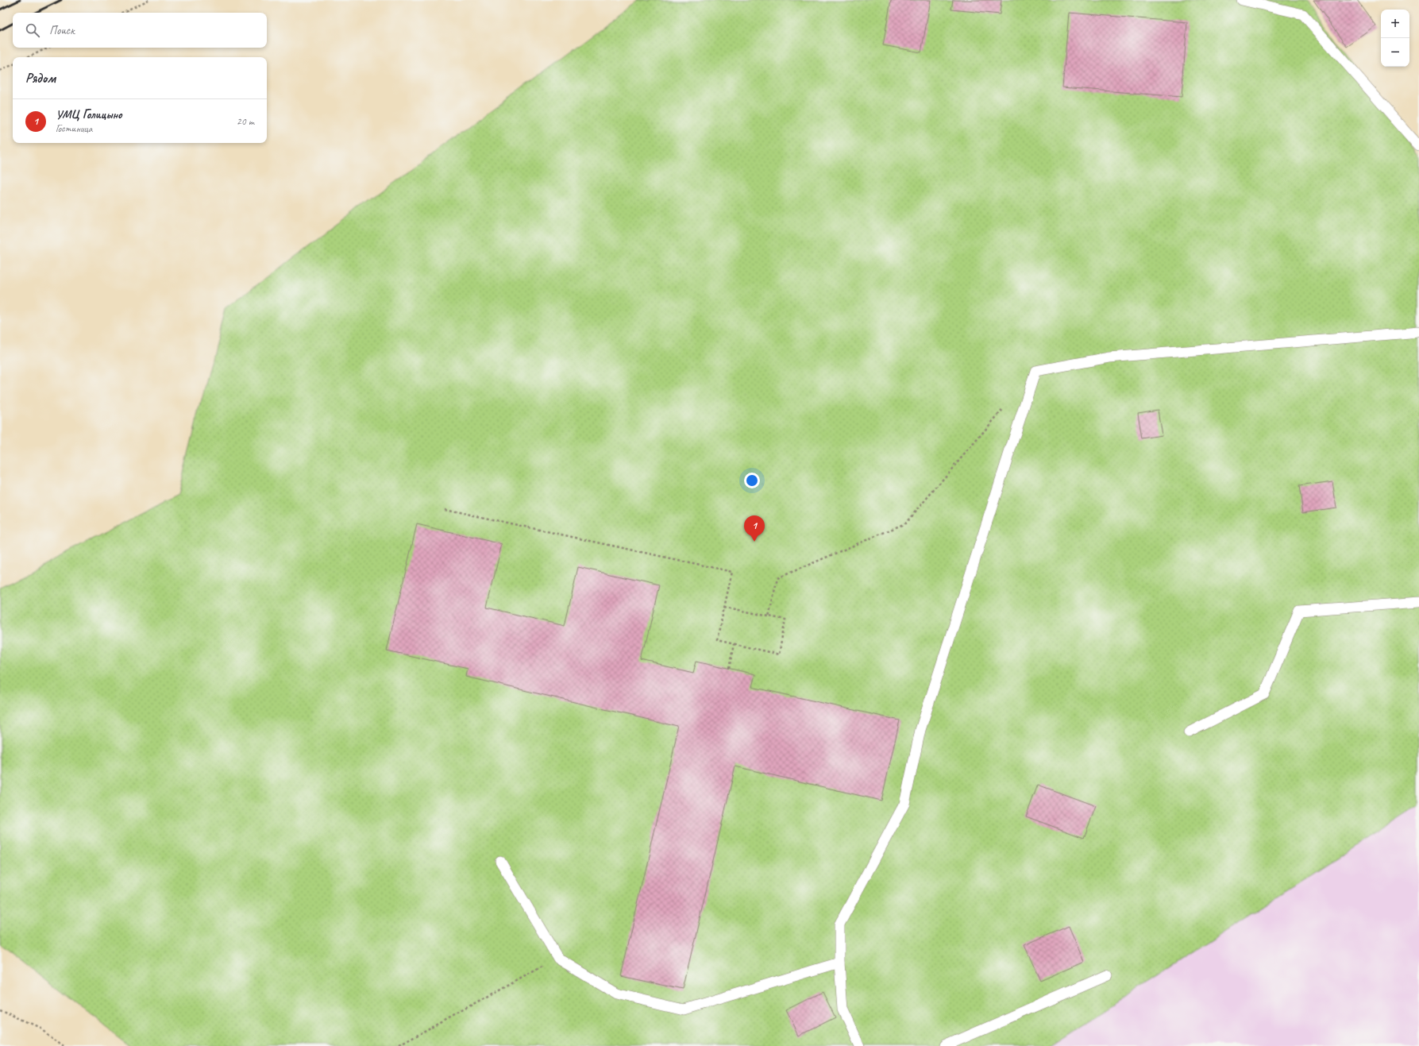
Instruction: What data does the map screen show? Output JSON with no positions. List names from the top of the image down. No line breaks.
{"page":{"map_buttons":["+","−"],"search":"Поиск","heading":"Рядом","list":[{"mark":"1","name":"УМЦ Голицыно","note":"Гостиница","value":"20 m"}],"pins":"1"}}
